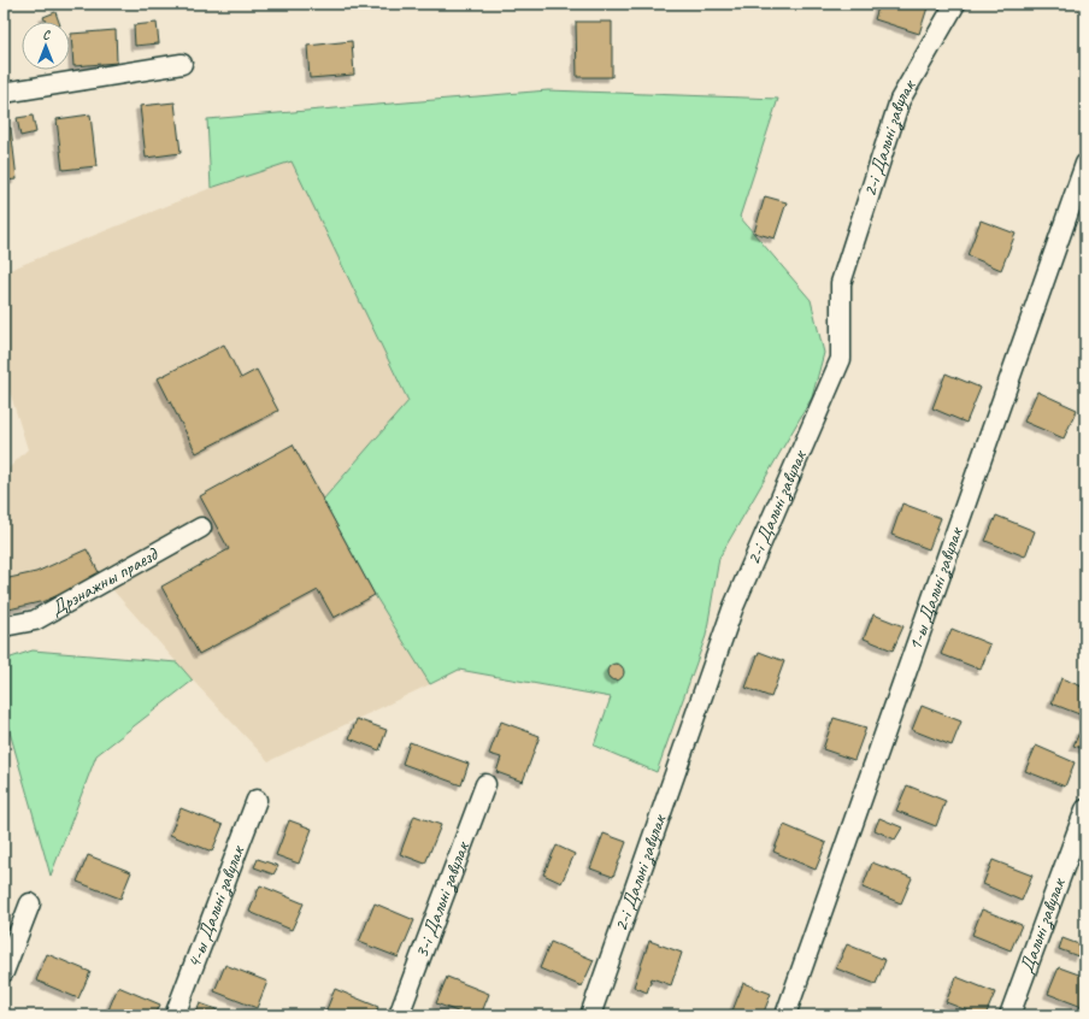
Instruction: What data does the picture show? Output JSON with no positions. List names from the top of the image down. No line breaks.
{"streets":{"street":["2-і Дальні завулак","Дрэнажны праезд","1-ы Дальні завулак","3-і Дальні завулак","4-ы Дальні завулак","Дальні завулак"]},"north":"top"}
